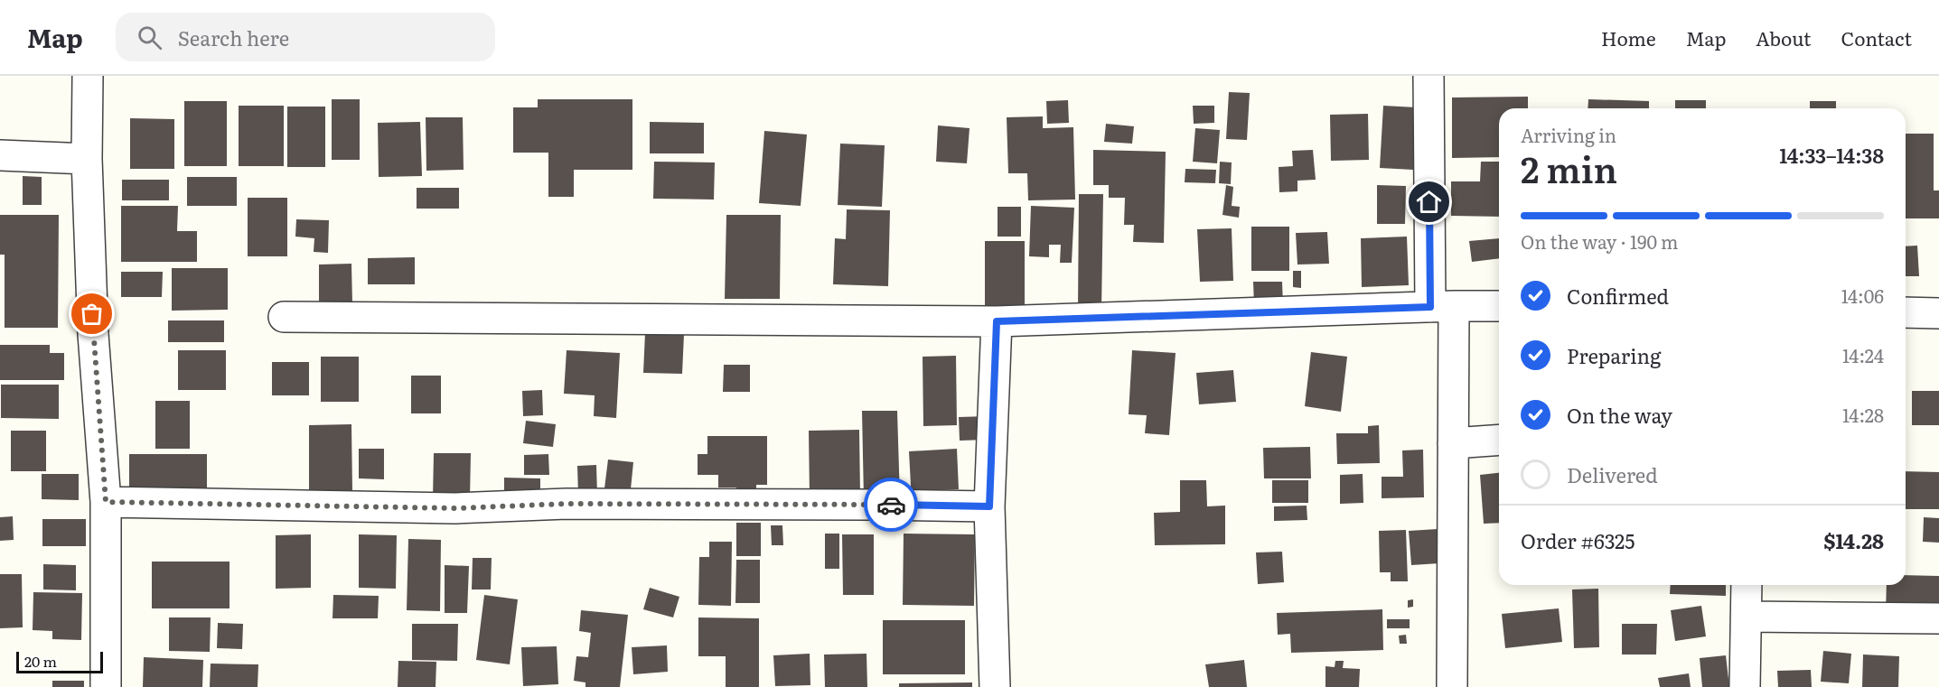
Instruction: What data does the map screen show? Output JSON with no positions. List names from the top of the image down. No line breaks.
{"scale_bar":"20 m","page":{"header":"Map","search":"Search here","nav":["Home","Map","About","Contact"],"heading":["2 min","Arriving in","14:33–14:38"],"panel":["Order #6325","$14.28"],"bar":"On the way · 190 m","list":[["Confirmed","14:06"],["Preparing","14:24"],["On the way","14:28"],"Delivered"],"scale":"20 m"}}
